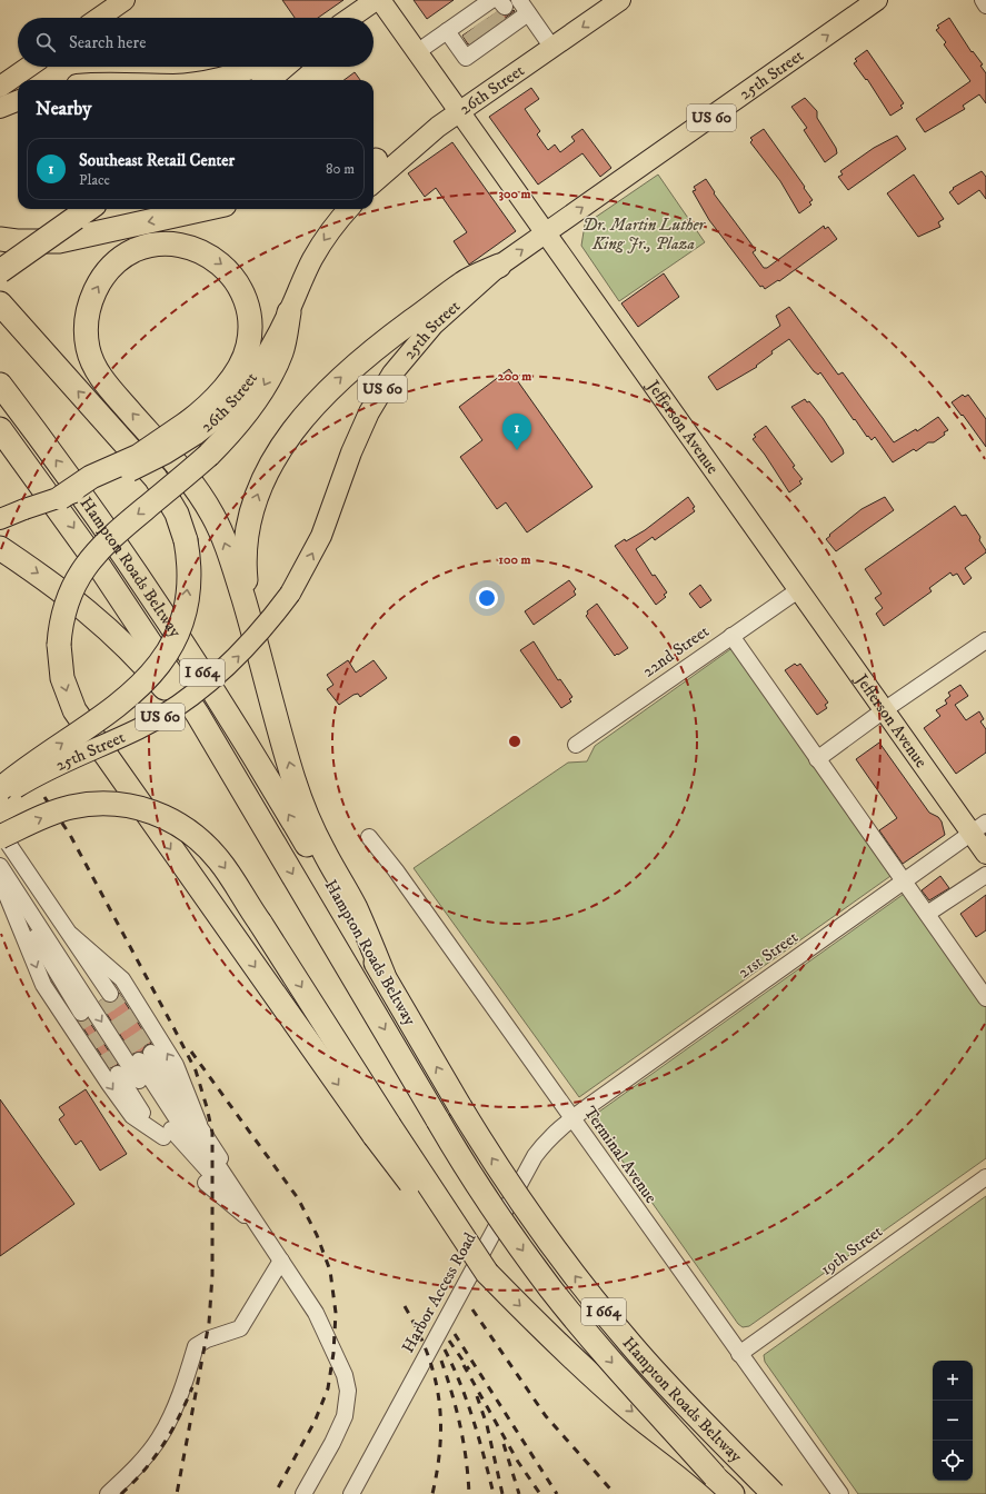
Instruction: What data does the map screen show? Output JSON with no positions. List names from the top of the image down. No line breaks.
{"streets":{"highway":["Hampton Roads Beltway","I 664"],"main road":["25th Street","26th Street","US 60","Jefferson Avenue"],"street":["22nd Street","21st Street","Terminal Avenue","19th Street","Harbor Access Road"]},"crossings":[["25th Street","Jefferson Avenue"],["26th Street","Jefferson Avenue"],["Jefferson Avenue","22nd Street"],["Jefferson Avenue","21st Street"],["21st Street","Terminal Avenue"],["21st Street","Harbor Access Road"],["Terminal Avenue","19th Street"],["Terminal Avenue","Harbor Access Road"]],"one_way":["25th Street"],"parks":["Dr. Martin Luther King Jr., Plaza"],"page":{"search":"Search here","heading":"Nearby","list":[{"mark":"1","name":"Southeast Retail Center","note":"Place","value":"80 m"}],"pins":"1","map_buttons":["+","−"]},"rings":["300 m","200 m","100 m"]}
